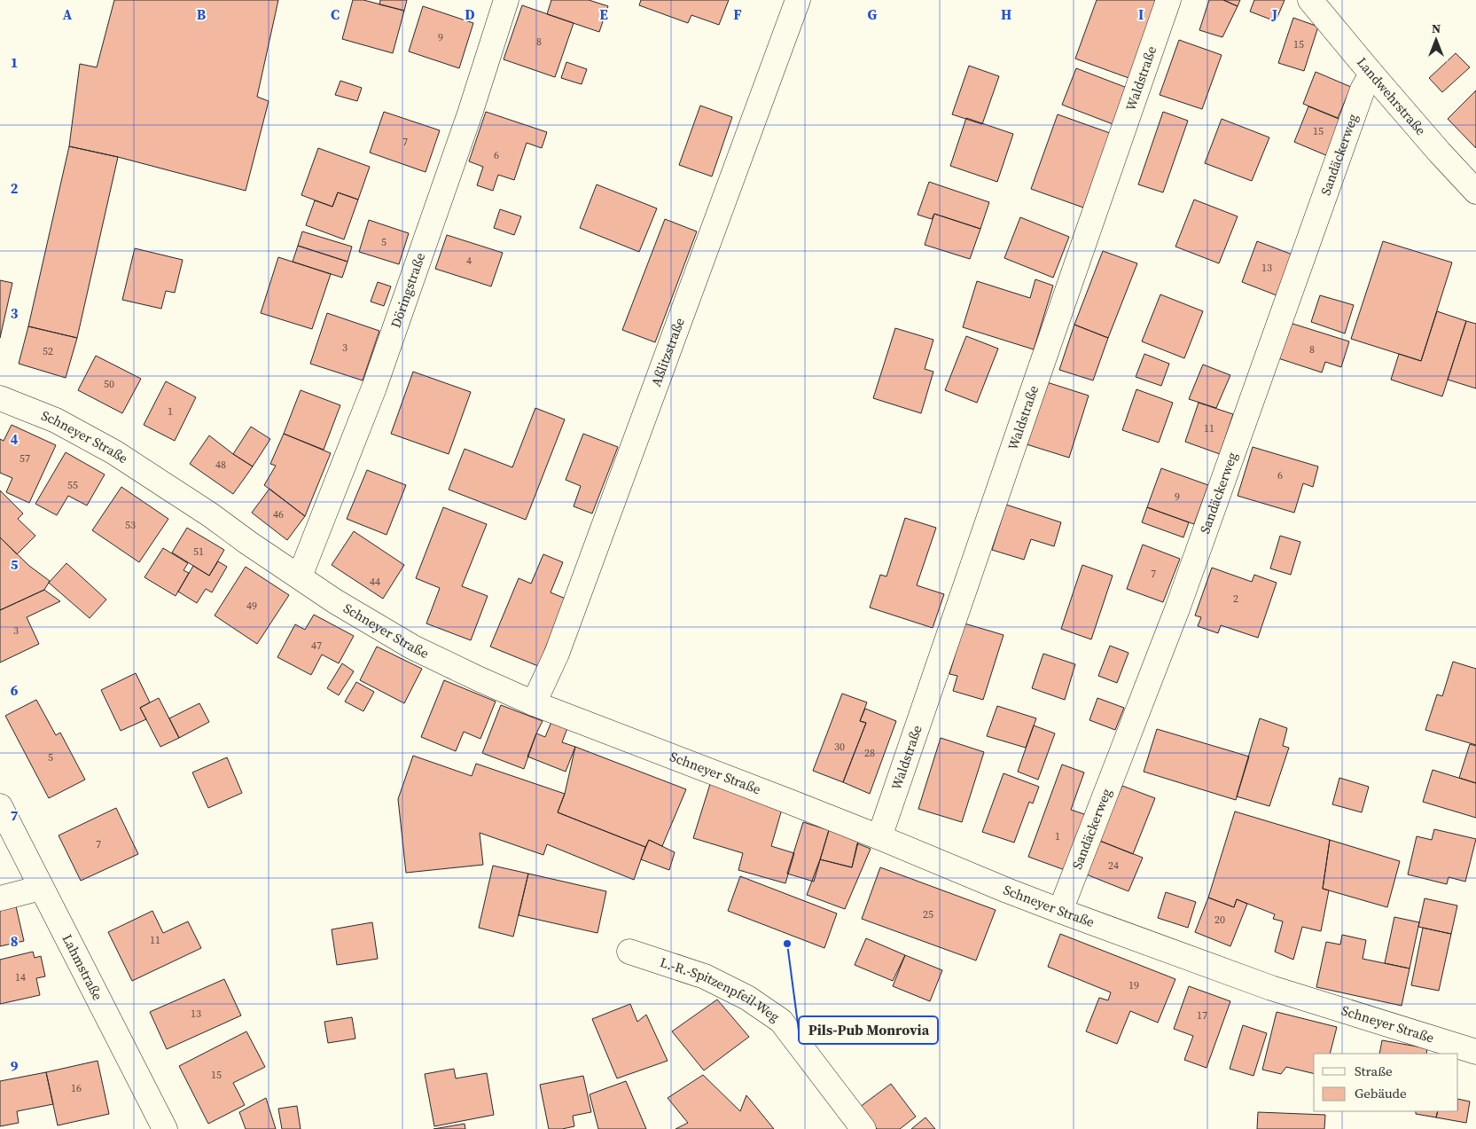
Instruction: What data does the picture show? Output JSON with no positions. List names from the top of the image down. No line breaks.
{"streets":{"street":["Waldstraße","Landwehrstraße","Sandäckerweg","Döringstraße","Aßlitzstraße","Schneyer Straße","Lahmstraße","L.-R.-Spitzenpfeil-Weg"]},"crossings":[["Waldstraße","Schneyer Straße"],["Landwehrstraße","Sandäckerweg"],["Sandäckerweg","Schneyer Straße"],["Döringstraße","Schneyer Straße"],["Aßlitzstraße","Schneyer Straße"]],"places":["Pils-Pub Monrovia"],"house_numbers":["9","8","15","15","7","6","5","4","13","3","8","52","50","1","11","57","48","6","55","9","46","53","51","7","44","2","49","3","47","30","28","5","1","7","24","25","20","11","14","19","13","17","15","16"],"legend":["Straße","Gebäude"],"north":"top","grid":{"columns":["A","B","C","D","E","F","G","H","I","J"],"rows":["1","2","3","4","5","6","7","8","9"]}}
